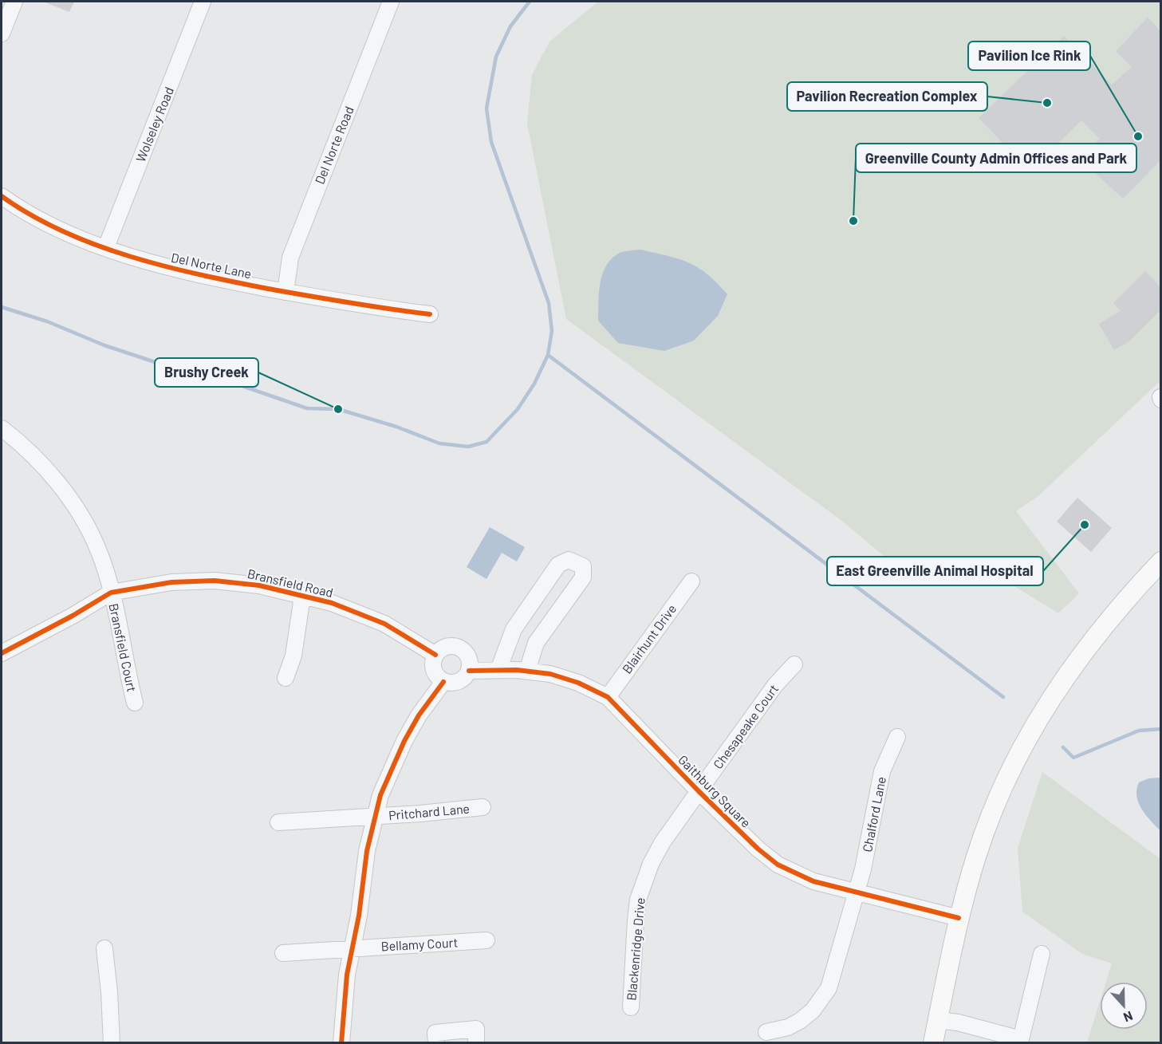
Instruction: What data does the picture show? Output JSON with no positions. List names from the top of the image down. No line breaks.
{"streets":{"street":["Wolseley Road","Del Norte Road","Del Norte Lane","Bransfield Road","Blairhunt Drive","Bransfield Court","Chesapeake Court","Gaithburg Square","Pritchard Lane","Chalford Lane","Bellamy Court","Blackenridge Drive"]},"crossings":[["Wolseley Road","Del Norte Lane"],["Del Norte Road","Del Norte Lane"],["Bransfield Road","Bransfield Court"],["Bransfield Road","Gaithburg Square"],["Blairhunt Drive","Gaithburg Square"],["Chesapeake Court","Gaithburg Square"],["Chesapeake Court","Blackenridge Drive"],["Gaithburg Square","Chalford Lane"],["Gaithburg Square","Blackenridge Drive"]],"places":["Pavilion Recreation Complex","Pavilion Ice Rink","Greenville County Admin Offices and Park","Brushy Creek","East Greenville Animal Hospital"],"north":"bottom"}
